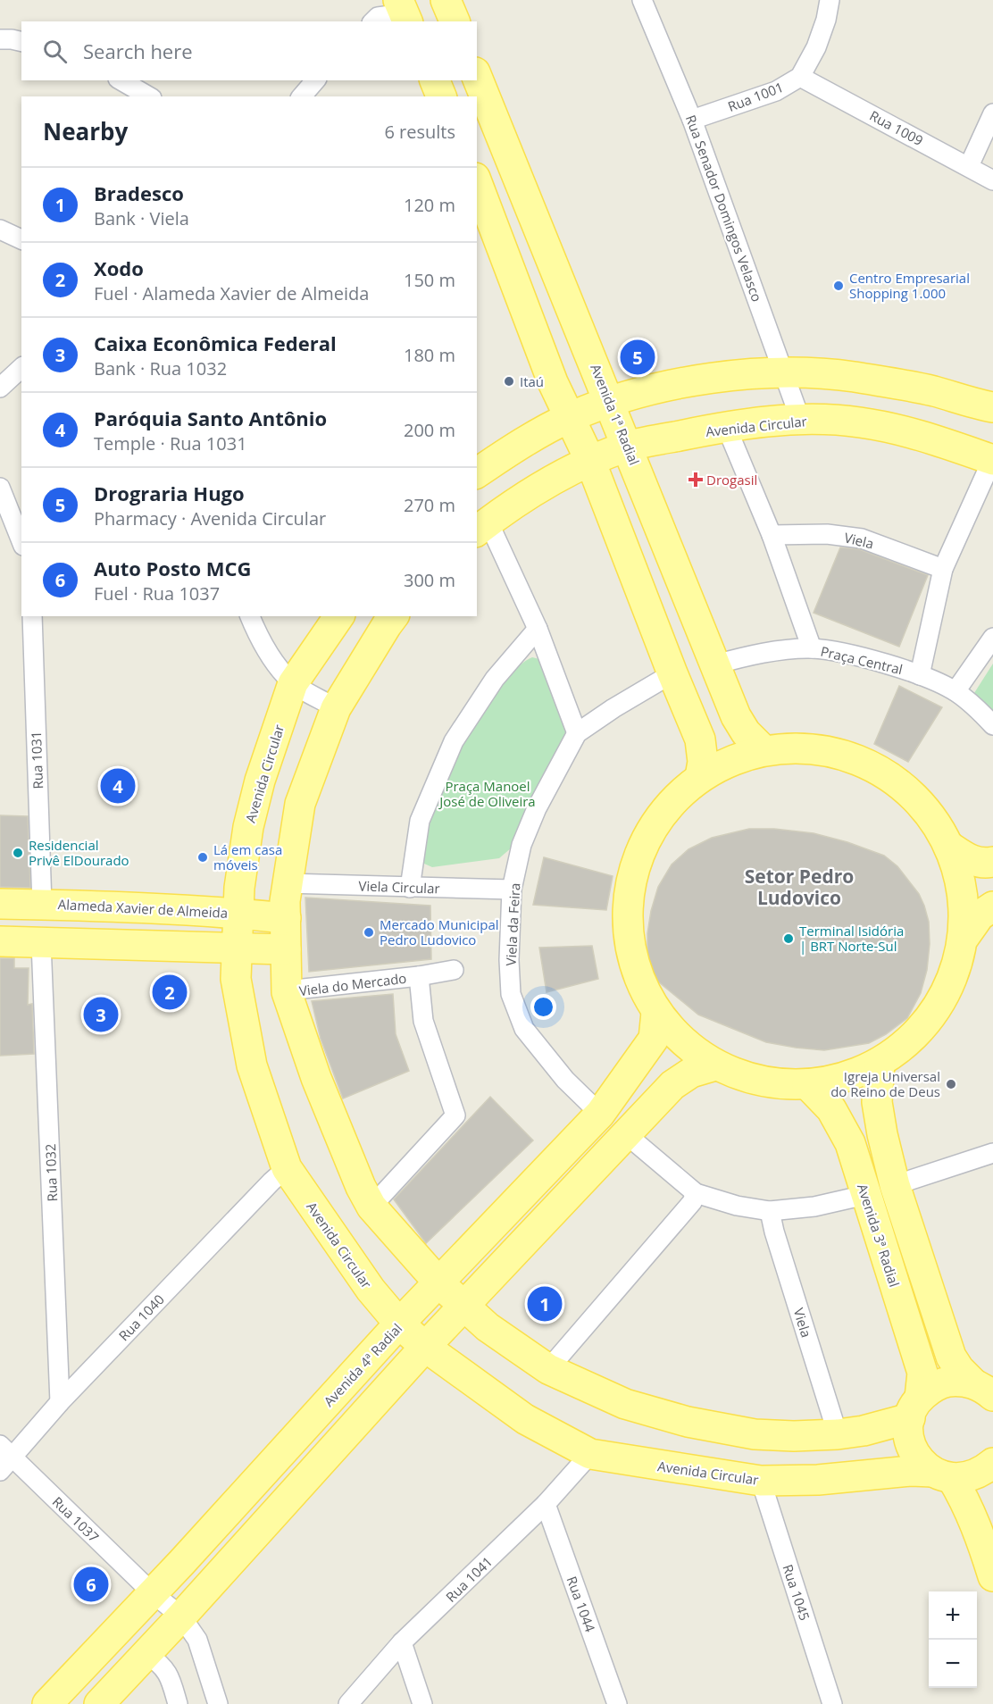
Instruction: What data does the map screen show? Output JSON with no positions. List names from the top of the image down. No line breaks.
{"streets":{"main road":["Avenida 1ª Radial","Avenida Circular","Alameda Xavier de Almeida","Avenida 3ª Radial","Avenida 4ª Radial"],"street":["Rua 1001","Rua 1009","Rua Senador Domingos Velasco","Viela","Praça Central","Rua 1031","Viela Circular","Viela da Feira","Viela do Mercado","Rua 1032","Rua 1040","Rua 1037","Rua 1041","Rua 1045","Rua 1044"]},"crossings":[["Rua 1001","Rua 1009"],["Rua 1001","Rua Senador Domingos Velasco"],["Rua Senador Domingos Velasco","Avenida Circular"],["Avenida 1ª Radial","Avenida Circular"],["Avenida 1ª Radial","Praça Central"],["Avenida Circular","Alameda Xavier de Almeida"],["Avenida Circular","Avenida 3ª Radial"],["Avenida Circular","Rua 1040"],["Avenida Circular","Avenida 4ª Radial"],["Avenida Circular","Rua 1041"],["Avenida Circular","Rua 1045"],["Rua 1031","Alameda Xavier de Almeida"],["Viela Circular","Viela da Feira"],["Viela da Feira","Avenida 4ª Radial"],["Rua 1032","Rua 1040"],["Rua 1040","Rua 1037"],["Avenida 4ª Radial","Rua 1037"],["Rua 1041","Rua 1044"]],"districts":["Setor Pedro Ludovico"],"parks":["Praça Manoel José de Oliveira"],"places":{"other":["Centro Empresarial Shopping 1.000","Itaú","Residencial Privê ElDourado","Lá em casa móveis","Mercado Municipal Pedro Ludovico","Terminal Isidória | BRT Norte-Sul","Igreja Universal do Reino de Deus"],"health":["Drogasil"]},"page":{"search":"Search here","heading":["Nearby","6 results"],"list":[{"mark":"1","name":"Bradesco","note":"Bank · Viela","value":"120 m"},{"mark":"2","name":"Xodo","note":"Fuel · Alameda Xavier de Almeida","value":"150 m"},{"mark":"3","name":"Caixa Econômica Federal","note":"Bank · Rua 1032","value":"180 m"},{"mark":"4","name":"Paróquia Santo Antônio","note":"Temple · Rua 1031","value":"200 m"},{"mark":"5","name":"Drograria Hugo","note":"Pharmacy · Avenida Circular","value":"270 m"},{"mark":"6","name":"Auto Posto MCG","note":"Fuel · Rua 1037","value":"300 m"}],"pins":["5","4","2","3","1","6"],"map_buttons":["+","−"]}}
